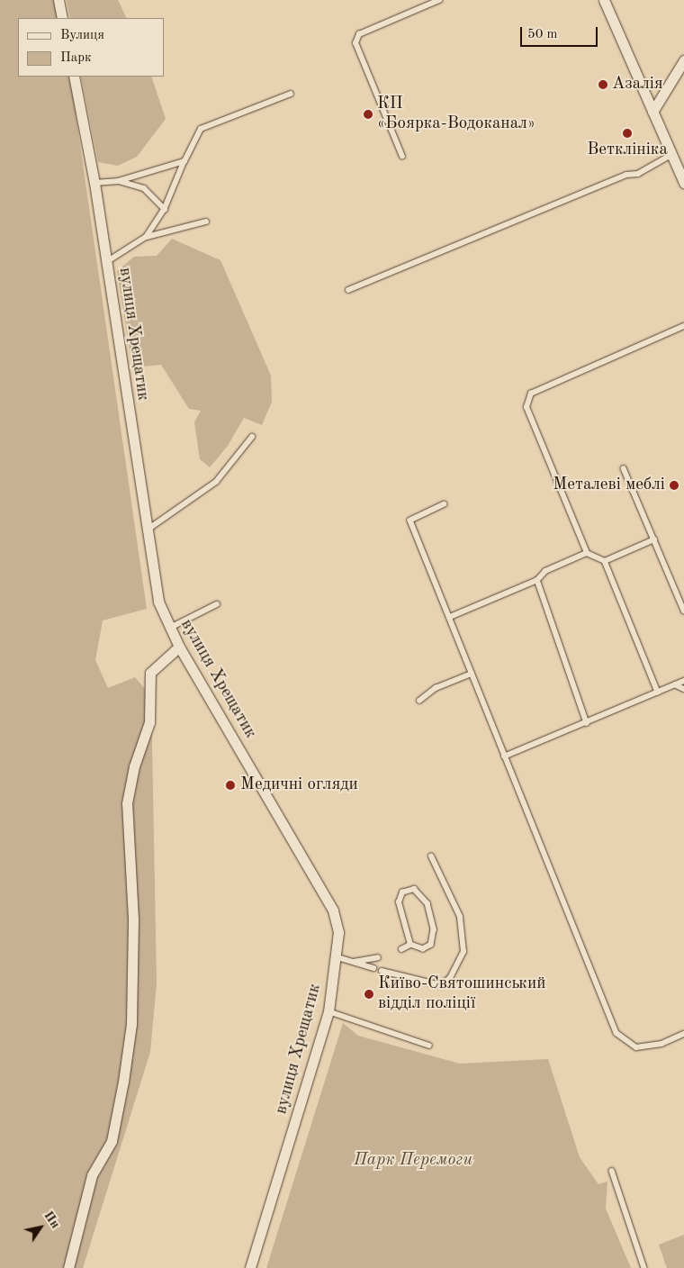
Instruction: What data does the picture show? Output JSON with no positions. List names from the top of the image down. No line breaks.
{"streets":{"street":["вулиця Хрещатик"]},"parks":["Парк Перемоги"],"places":["Азалія","КП «Боярка-Водоканал»","Ветклініка","Металеві меблі","Медичні огляди","Київо-Святошинський відділ поліції"],"legend":["Вулиця","Парк"],"scale_bar":"50 m","north":"top right"}
